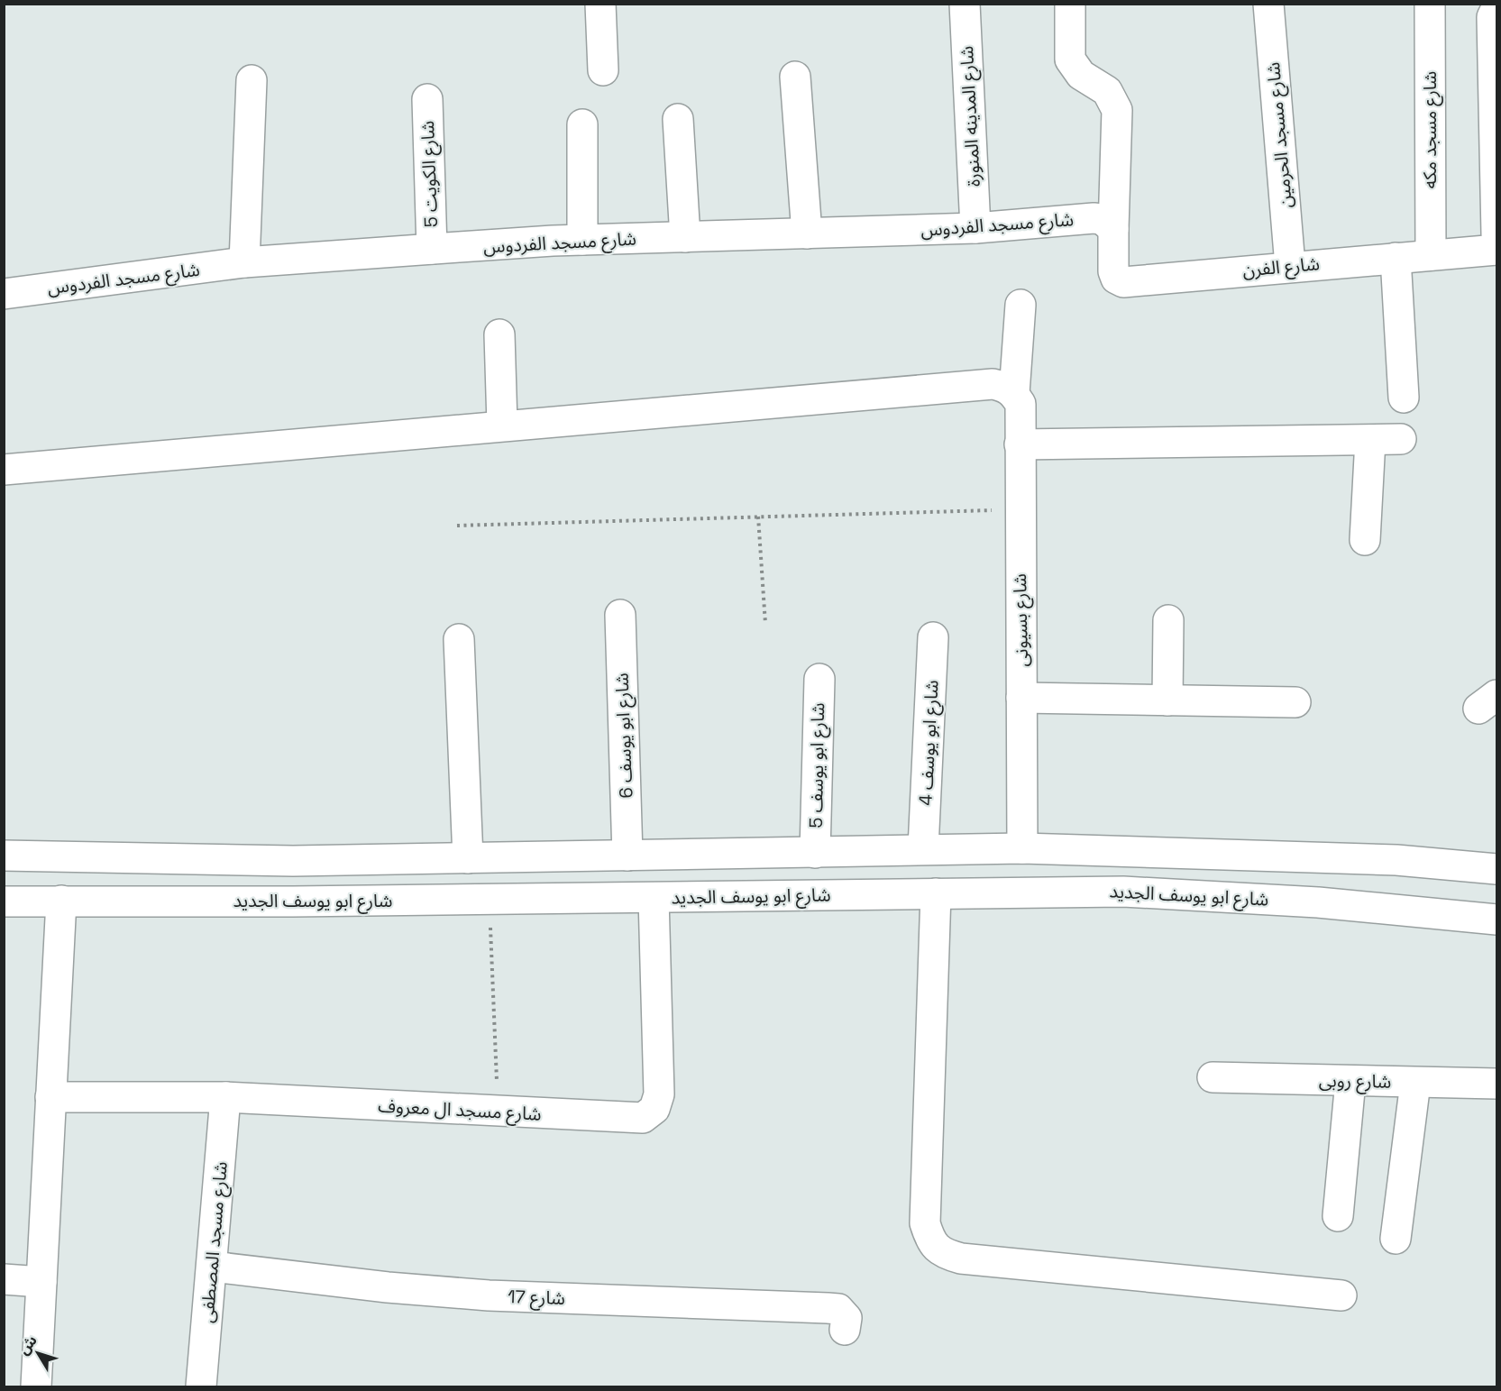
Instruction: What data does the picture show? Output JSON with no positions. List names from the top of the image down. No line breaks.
{"streets":{"street":["شارع المدينه المنورة","شارع مسجد مكه","شارع مسجد الحرمين","شارع الكويت 5","شارع مسجد الفردوس","شارع الفرن","شارع بسيونى","شارع ابو يوسف 6","شارع ابو يوسف 4","شارع ابو يوسف 5","شارع ابو يوسف الجديد","شارع روبى","شارع مسجد ال معروف","شارع مسجد المصطفى","شارع 17"]},"crossings":[["شارع المدينه المنورة","شارع مسجد الفردوس"],["شارع مسجد مكه","شارع الفرن"],["شارع مسجد الحرمين","شارع الفرن"],["شارع الكويت 5","شارع مسجد الفردوس"],["شارع مسجد الفردوس","شارع الفرن"],["شارع ابو يوسف الجديد","شارع مسجد ال معروف"],["شارع مسجد ال معروف","شارع مسجد المصطفى"],["شارع مسجد المصطفى","شارع 17"]],"north":"top left"}
